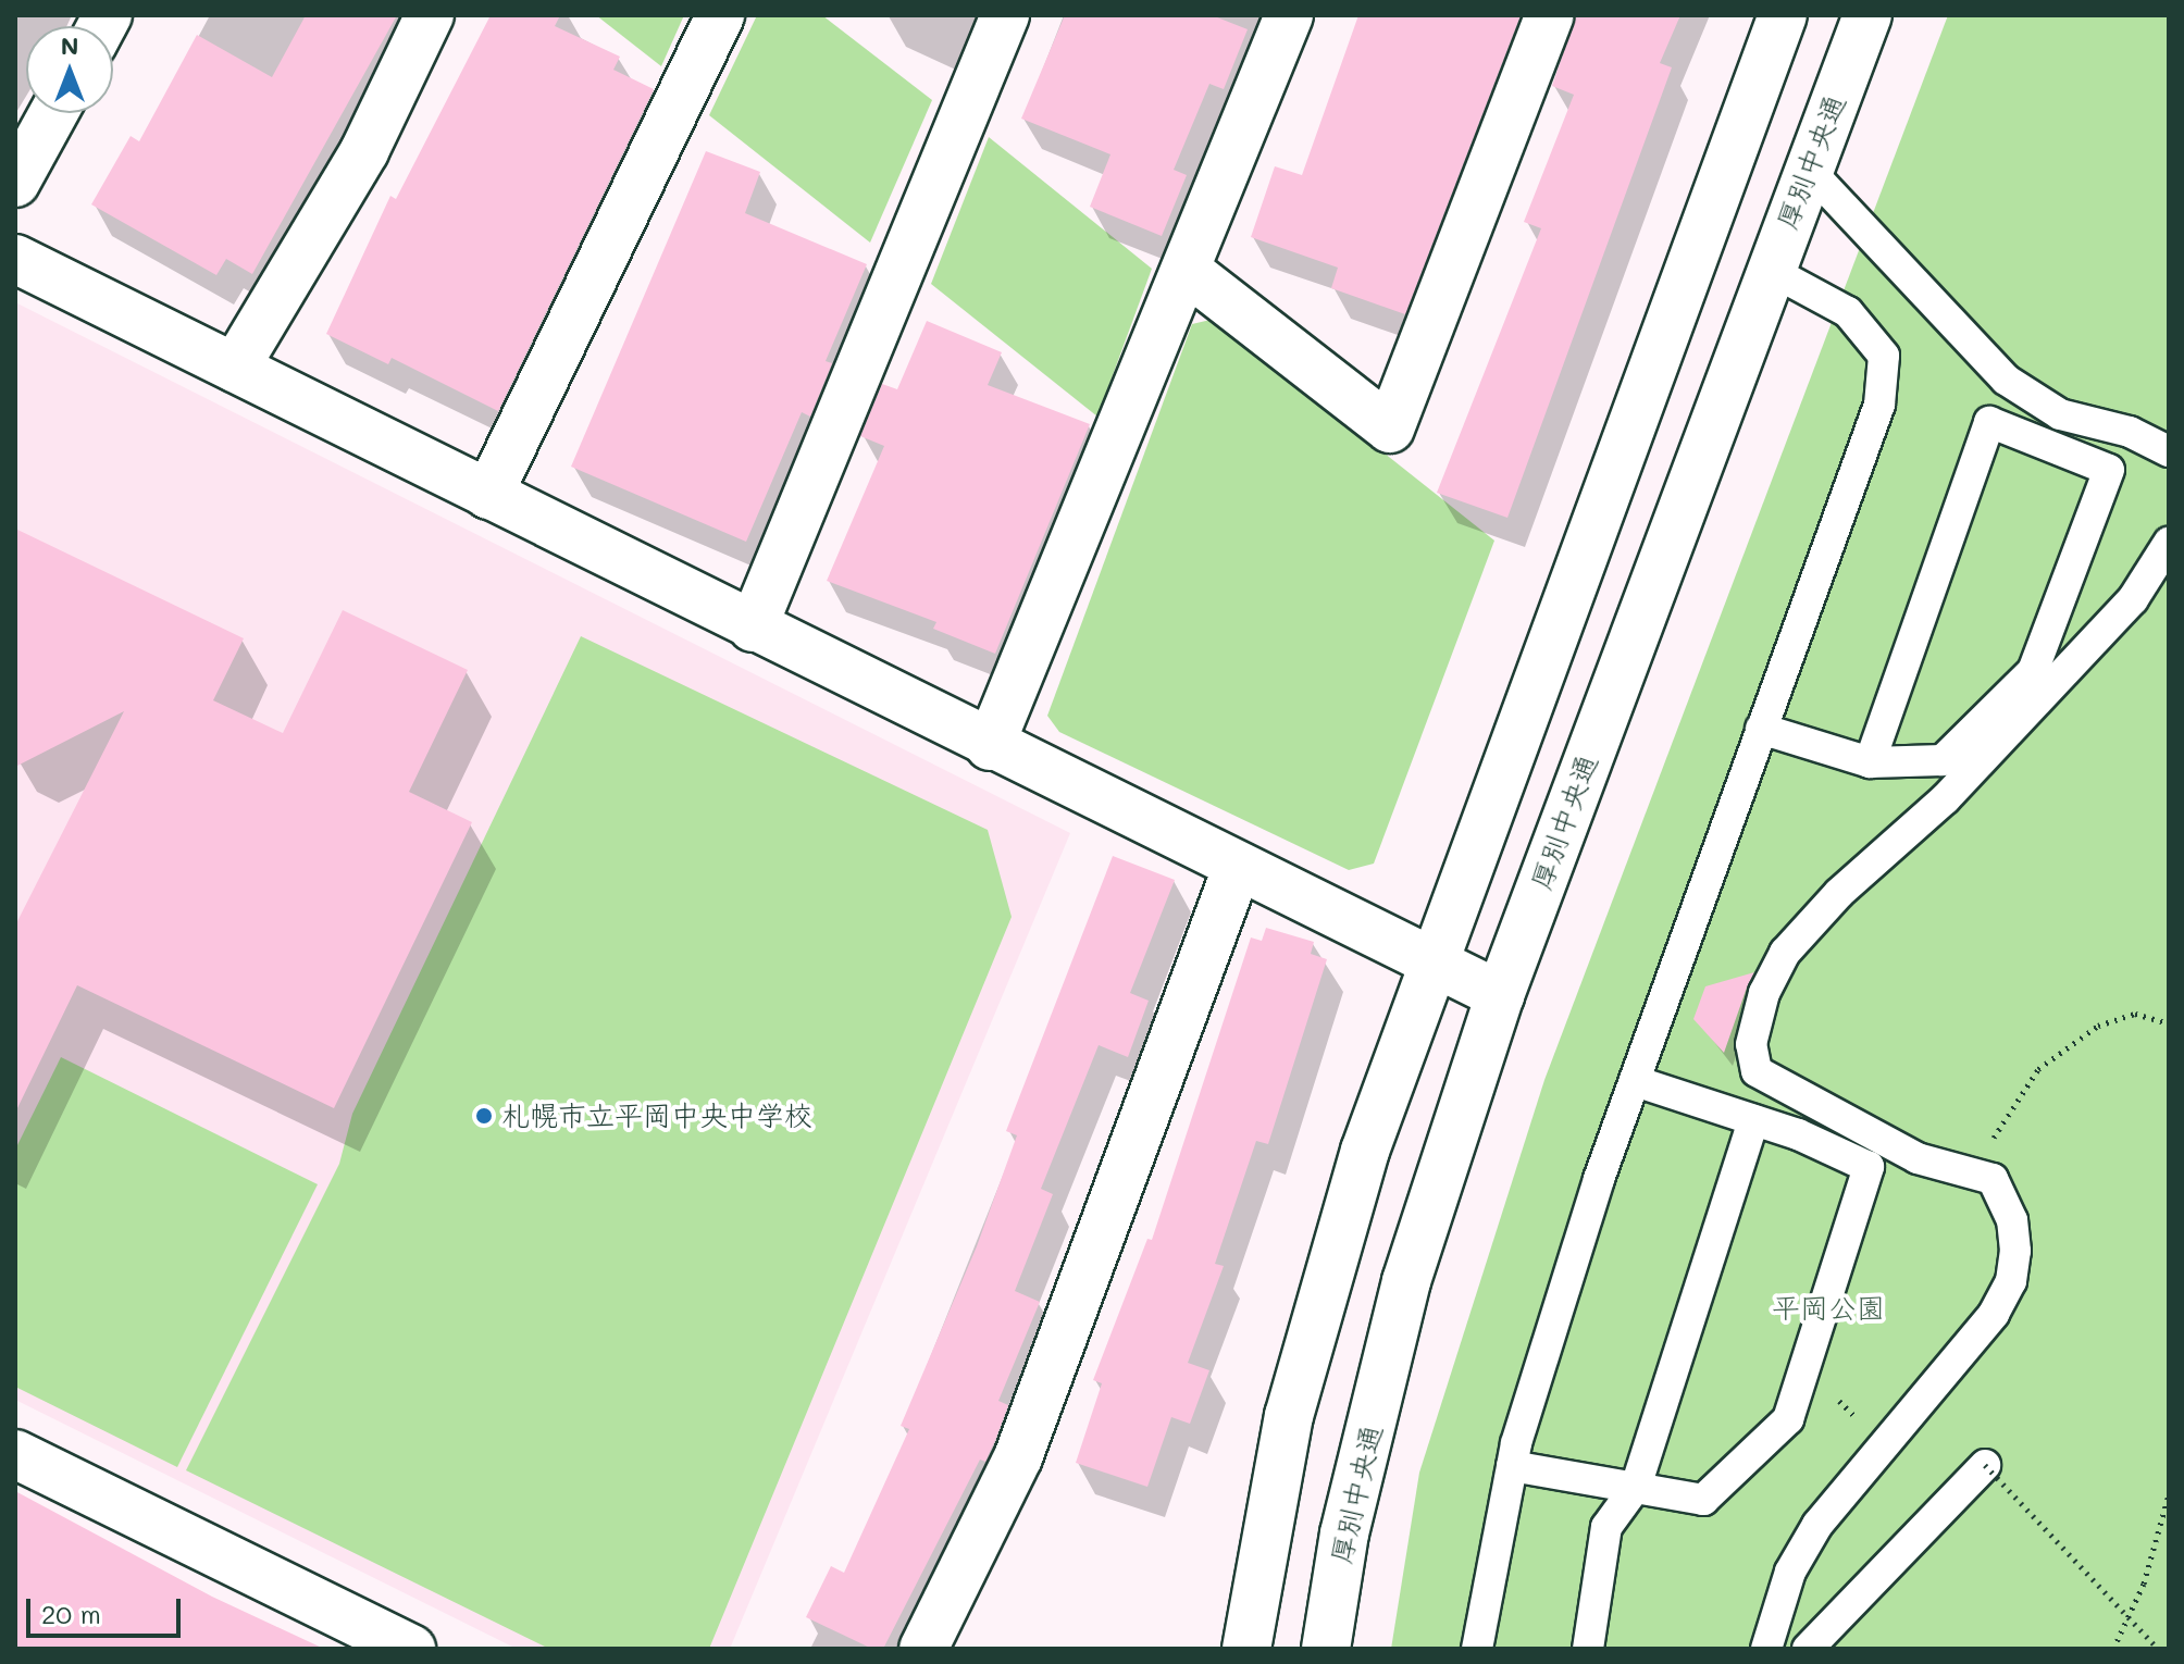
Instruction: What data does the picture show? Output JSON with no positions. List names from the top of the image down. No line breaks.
{"streets":{"street":["厚別中央通"]},"parks":["平岡公園"],"places":["札幌市立平岡中央中学校"],"scale_bar":"20 m","north":"top"}
